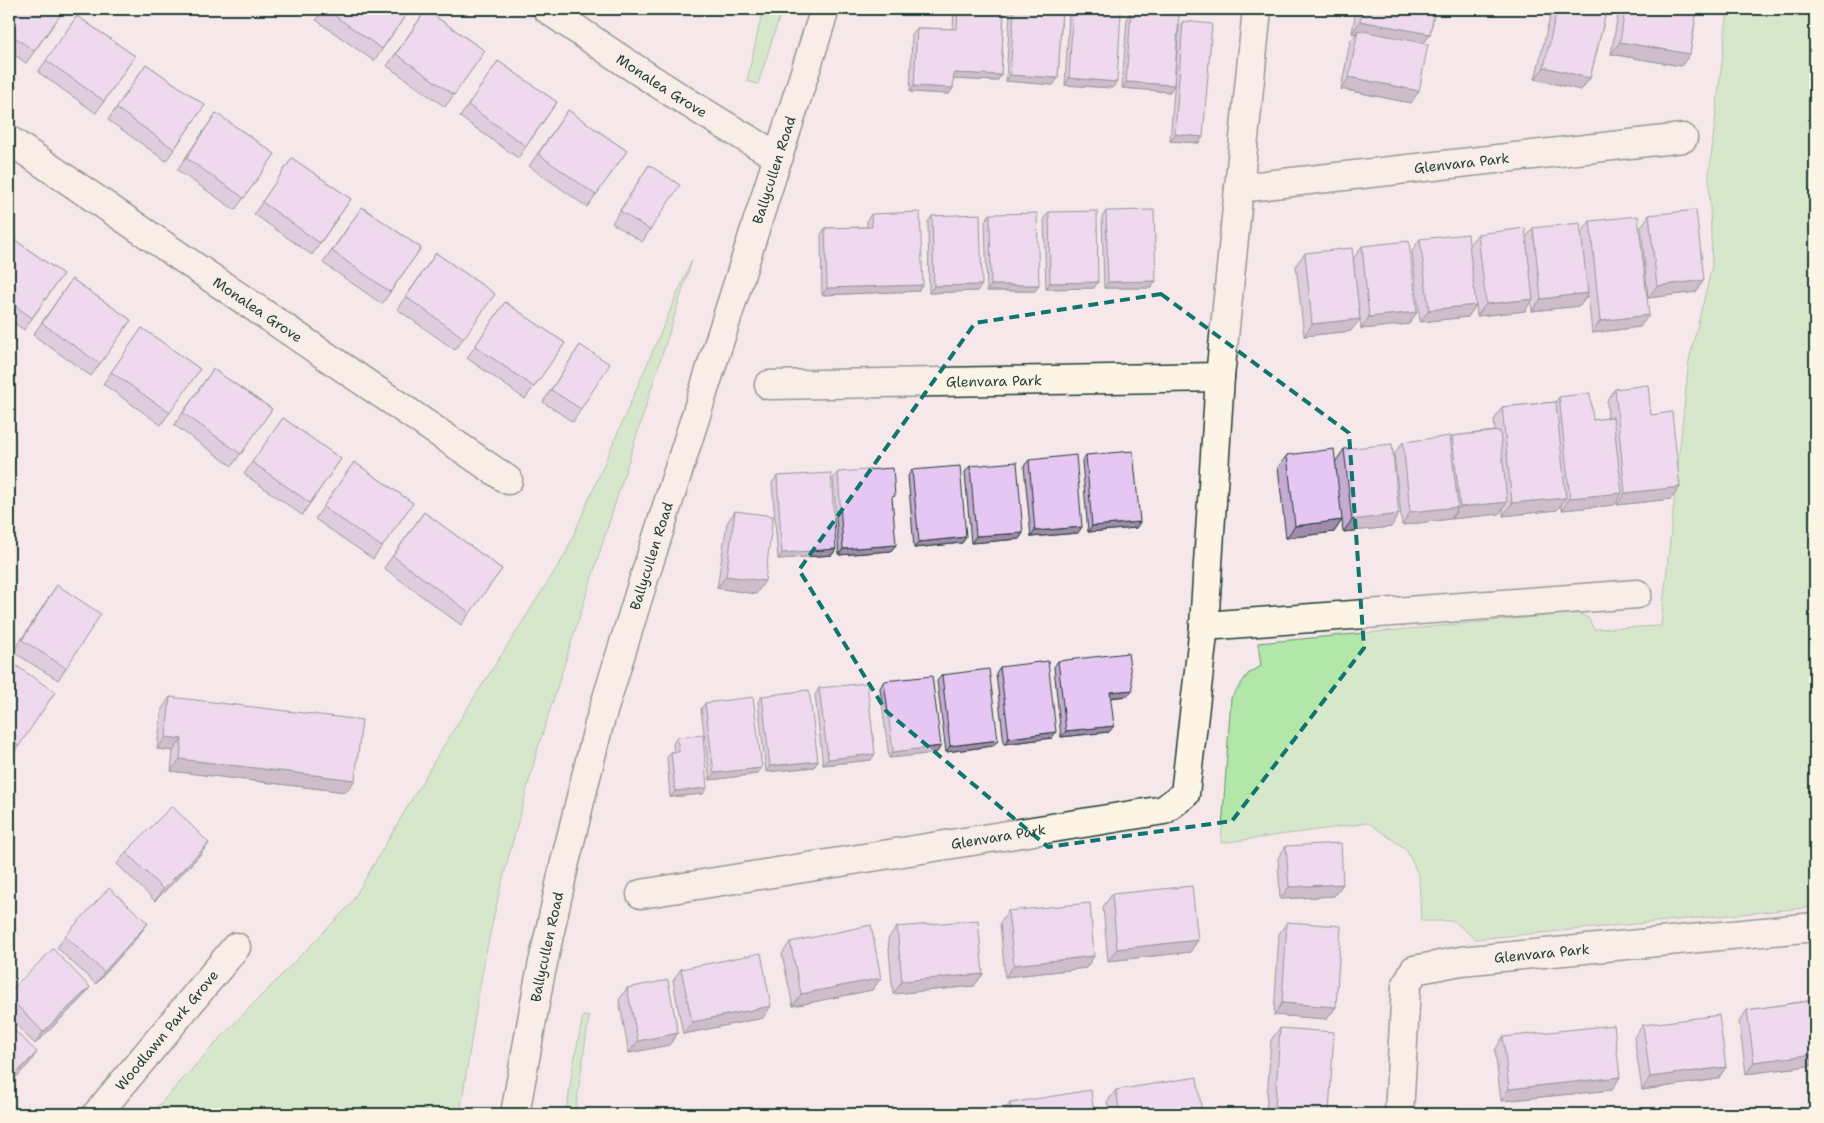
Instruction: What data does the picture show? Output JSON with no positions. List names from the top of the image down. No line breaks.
{"streets":{"street":["Monalea Grove","Glenvara Park","Ballycullen Road","Woodlawn Park Grove"]},"crossings":[["Monalea Grove","Ballycullen Road"]]}
